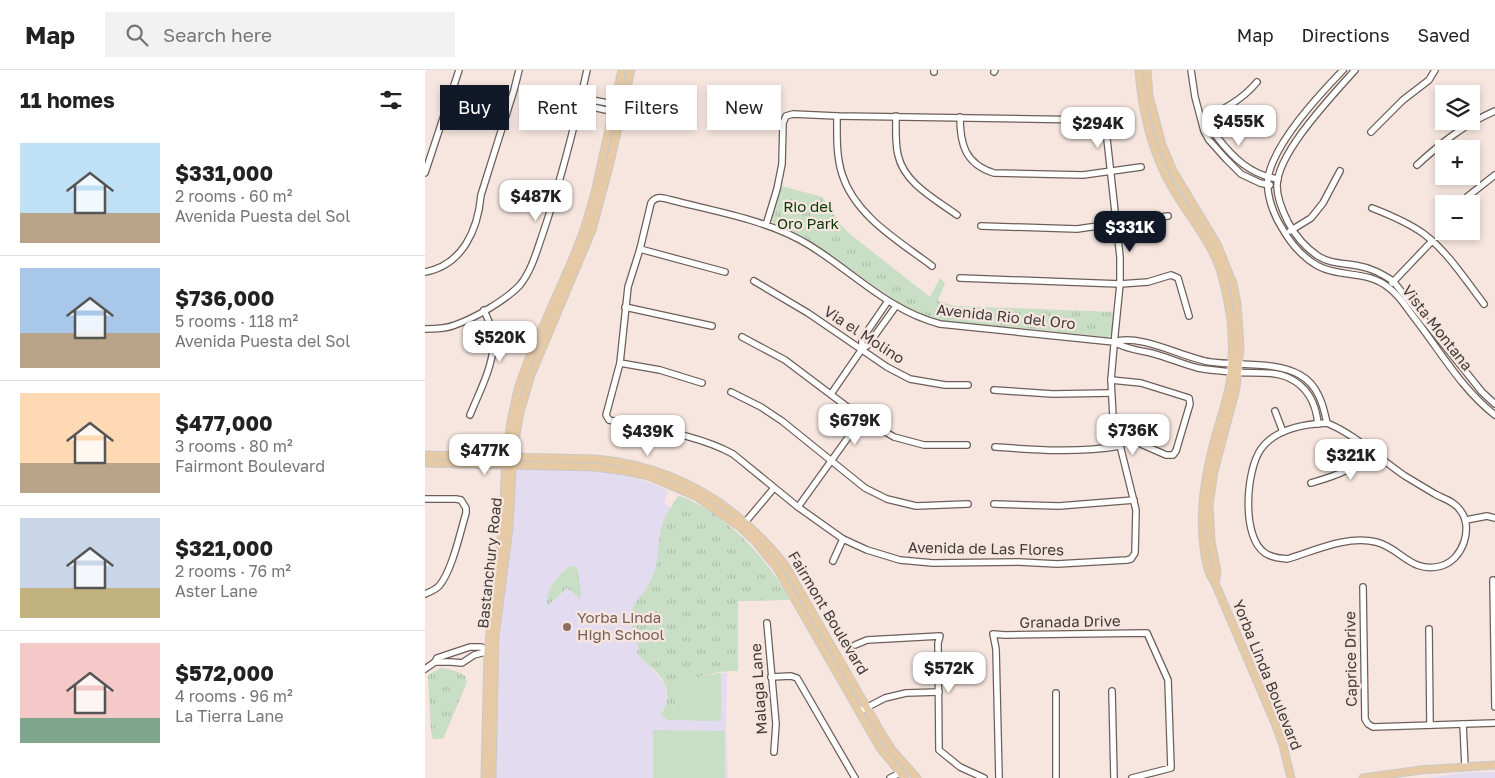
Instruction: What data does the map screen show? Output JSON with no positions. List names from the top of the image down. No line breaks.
{"streets":{"main road":["Bastanchury Road","Fairmont Boulevard","Yorba Linda Boulevard"],"street":["Avenida Rio del Oro","Vista Montana","Via el Molino","Avenida de Las Flores","Granada Drive","Caprice Drive","Malaga Lane"]},"crossings":[["Avenida Rio del Oro","Yorba Linda Boulevard"],["Bastanchury Road","Fairmont Boulevard"]],"parks":["Rio del Oro Park"],"places":["Yorba Linda High School"],"page":{"header":"Map","search":"Search here","nav":["Map","Directions","Saved"],"heading":"11 homes","map_buttons":["+","−"],"chip":["Buy","Rent","Filters","New"],"price":["$455K","$294K","$487K","$331K","$520K","$679K","$736K","$439K","$477K","$321K","$572K"],"list":[{"name":"$331,000","note":"2 rooms · 60 m² · Avenida Puesta del Sol"},{"name":"$736,000","note":"5 rooms · 118 m² · Avenida Puesta del Sol"},{"name":"$477,000","note":"3 rooms · 80 m² · Fairmont Boulevard"},{"name":"$321,000","note":"2 rooms · 76 m² · Aster Lane"},{"name":"$572,000","note":"4 rooms · 96 m² · La Tierra Lane"}]}}
